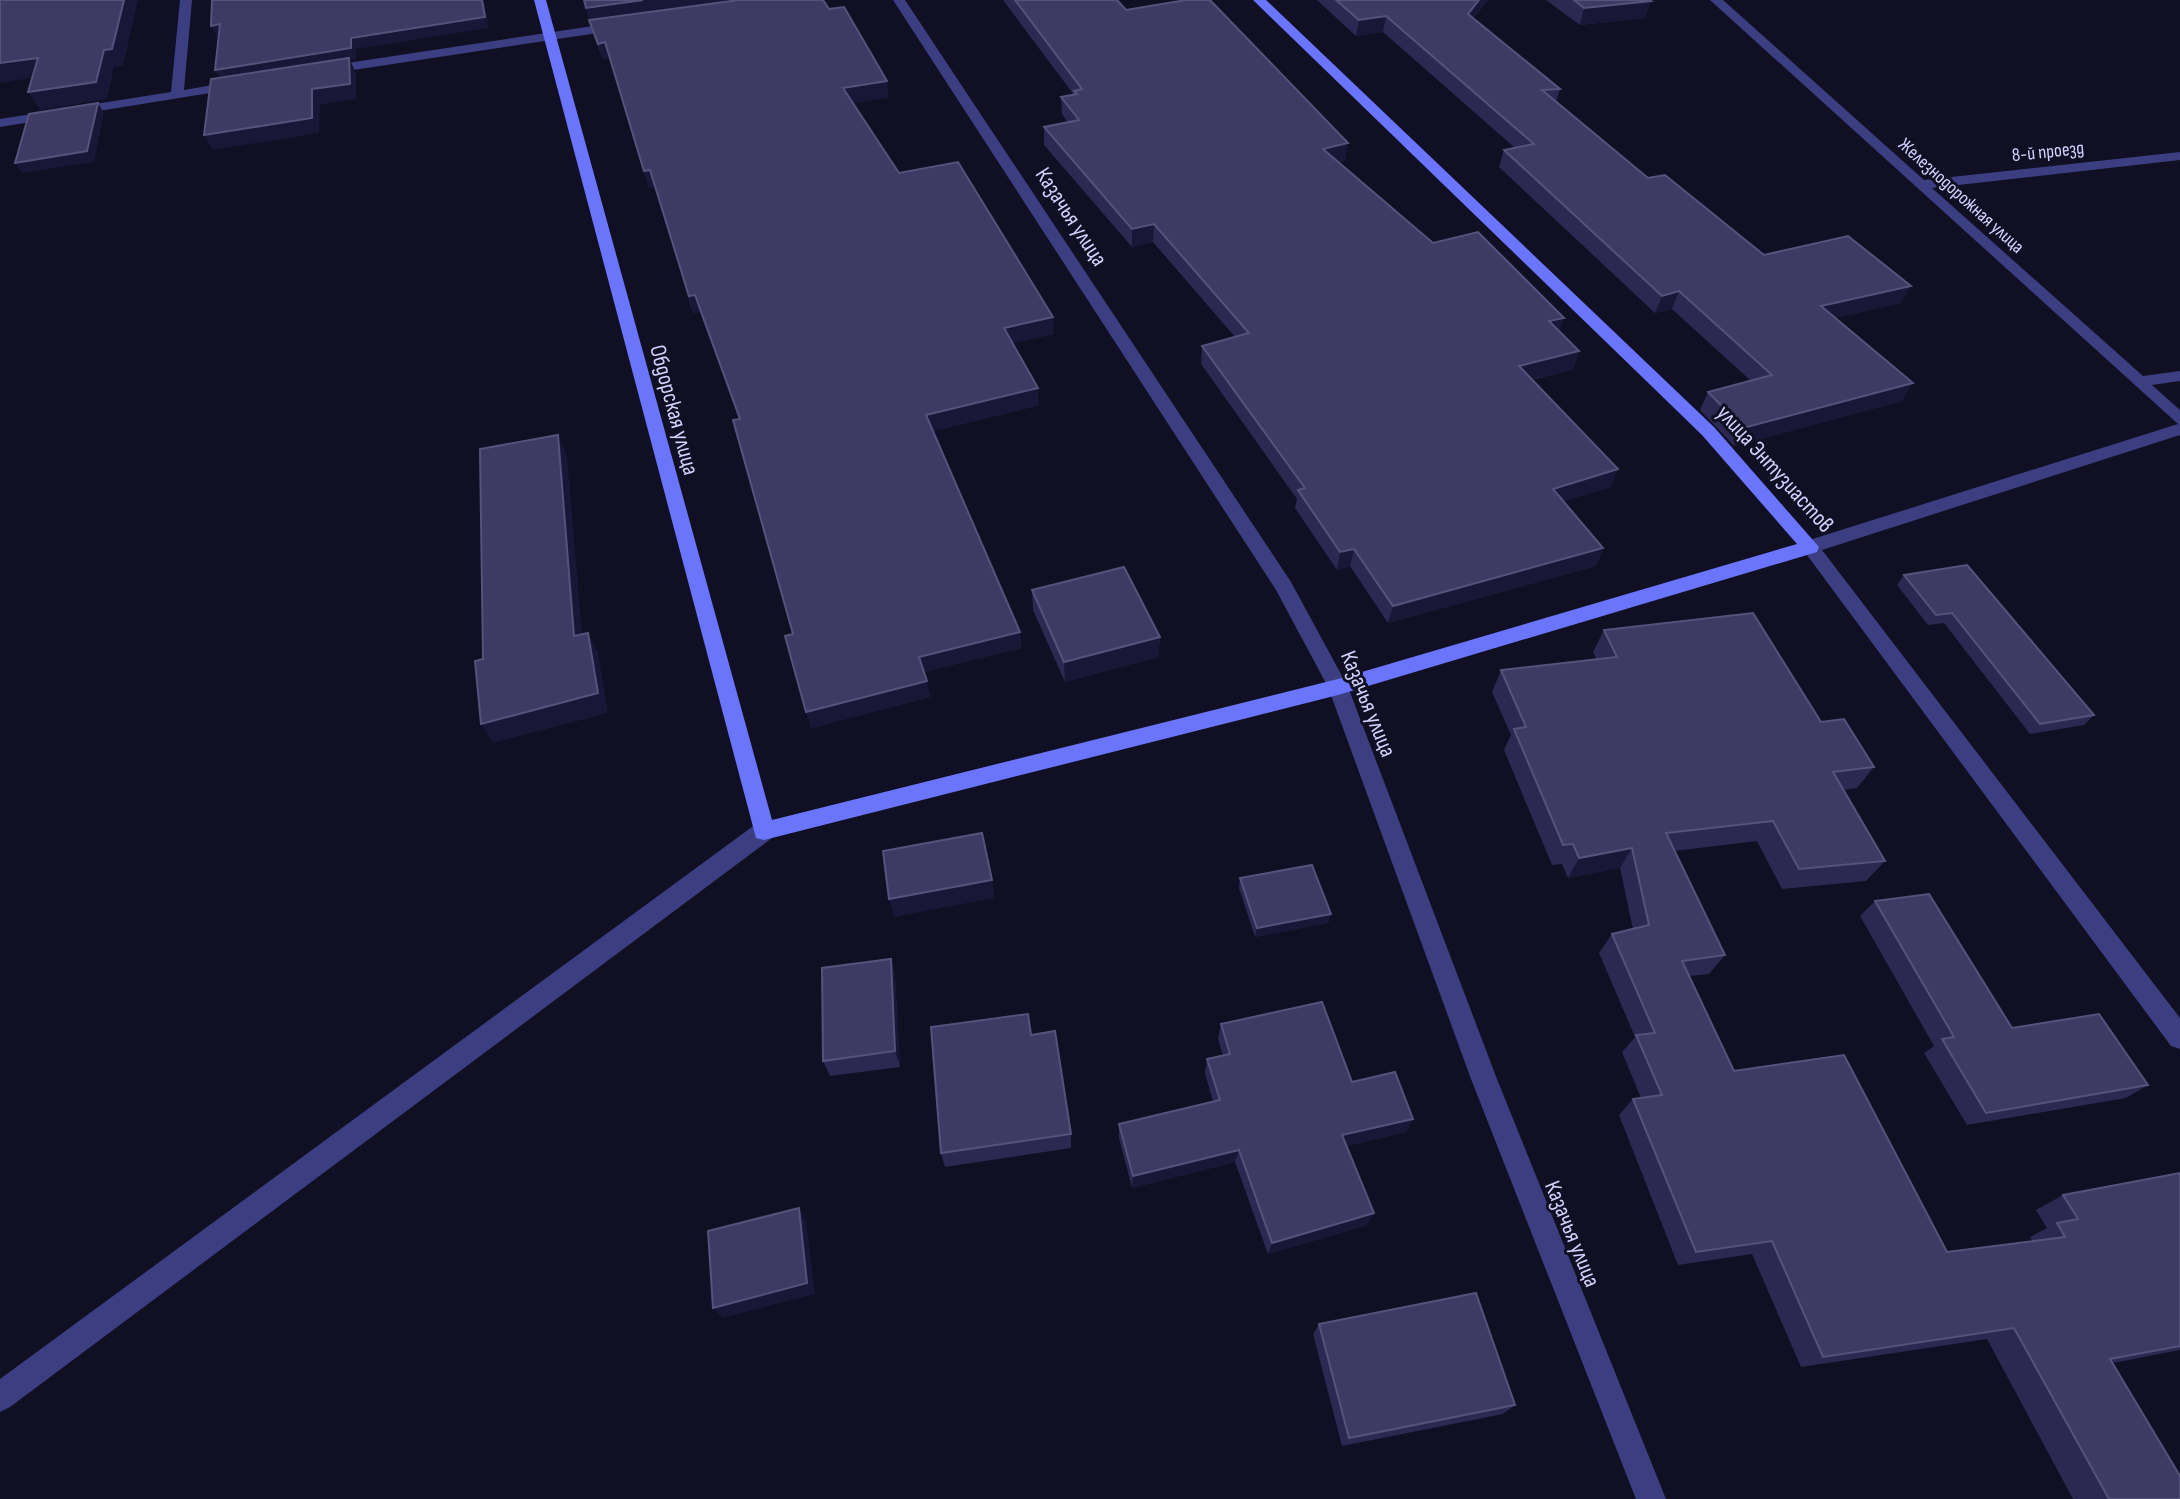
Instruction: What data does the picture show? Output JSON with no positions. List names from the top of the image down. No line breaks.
{"streets":{"street":["8-й проезд","Железнодорожная улица","Казачья улица","Обдорская улица","улица Энтузиастов"]},"crossings":[["8-й проезд","Железнодорожная улица"]]}
